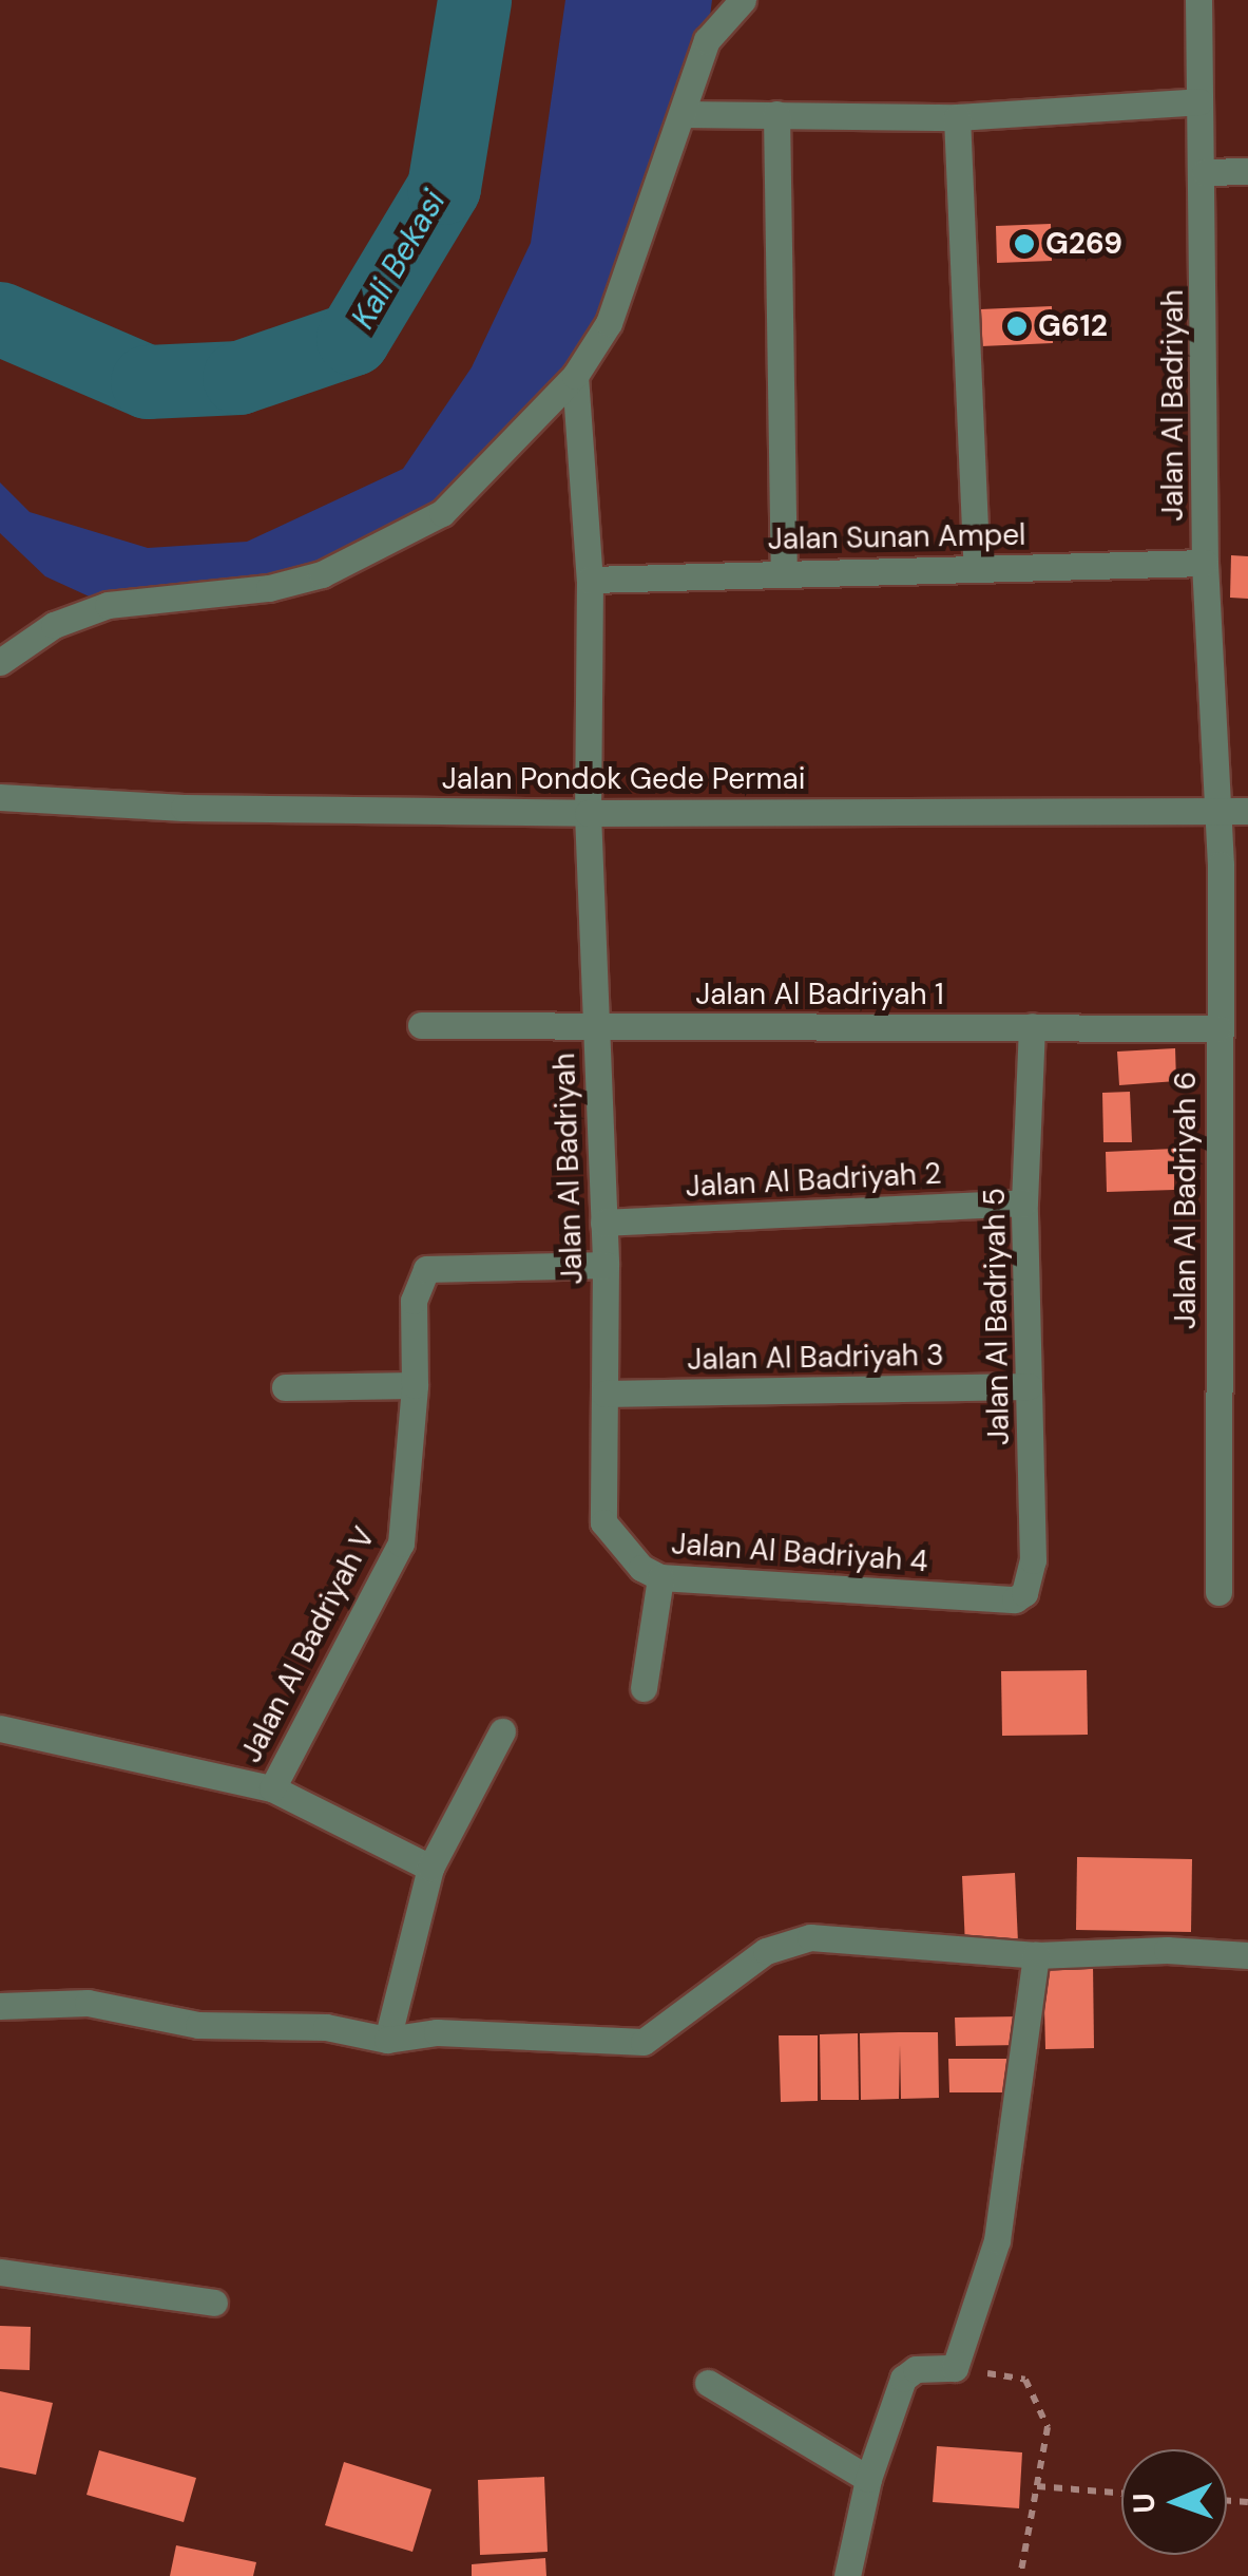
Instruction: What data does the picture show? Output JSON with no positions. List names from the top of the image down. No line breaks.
{"streets":{"street":["Jalan Al Badriyah","Jalan Sunan Ampel","Jalan Pondok Gede Permai","Jalan Al Badriyah 1","Jalan Al Badriyah 2","Jalan Al Badriyah 6","Jalan Al Badriyah 5","Jalan Al Badriyah 3","Jalan Al Badriyah 4","Jalan Al Badriyah V"]},"crossings":[["Jalan Al Badriyah","Jalan Sunan Ampel"],["Jalan Al Badriyah","Jalan Pondok Gede Permai"],["Jalan Al Badriyah","Jalan Al Badriyah 1"],["Jalan Al Badriyah","Jalan Al Badriyah 2"],["Jalan Al Badriyah","Jalan Al Badriyah 6"],["Jalan Al Badriyah","Jalan Al Badriyah 3"],["Jalan Al Badriyah","Jalan Al Badriyah 4"],["Jalan Al Badriyah","Jalan Al Badriyah V"],["Jalan Pondok Gede Permai","Jalan Al Badriyah 6"],["Jalan Al Badriyah 1","Jalan Al Badriyah 6"],["Jalan Al Badriyah 1","Jalan Al Badriyah 5"],["Jalan Al Badriyah 2","Jalan Al Badriyah 5"],["Jalan Al Badriyah 5","Jalan Al Badriyah 3"],["Jalan Al Badriyah 5","Jalan Al Badriyah 4"]],"water":["Kali Bekasi"],"places":["G269","G612"],"north":"left"}
